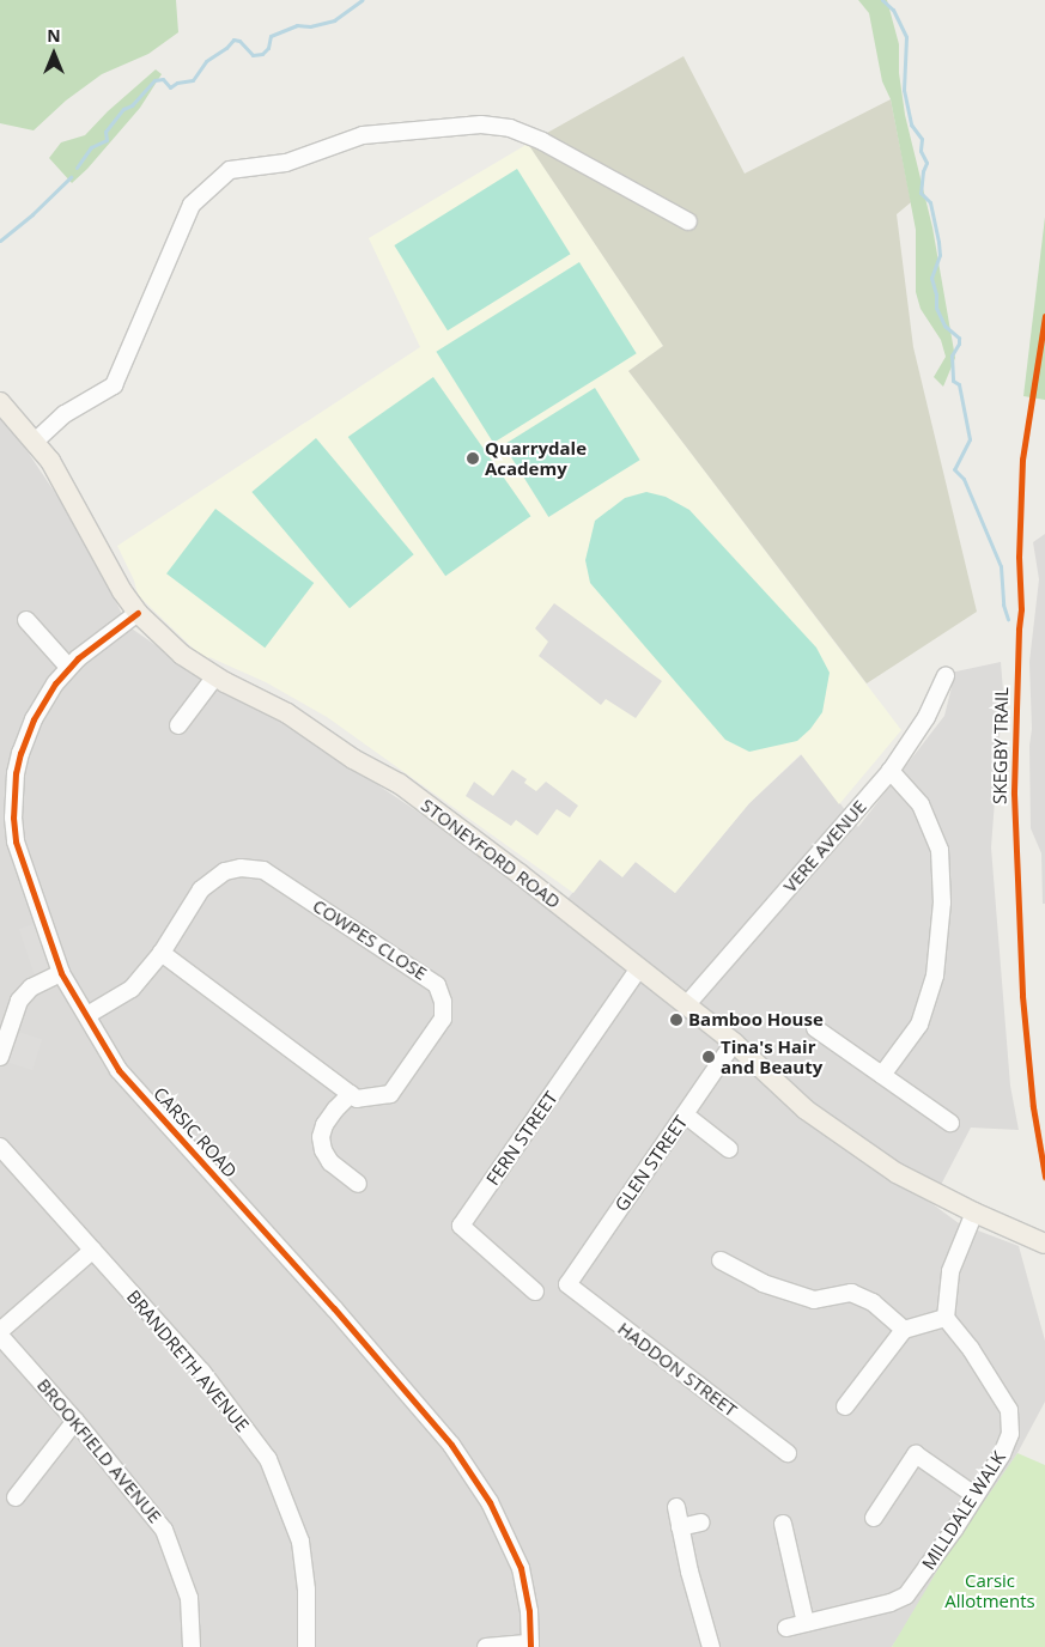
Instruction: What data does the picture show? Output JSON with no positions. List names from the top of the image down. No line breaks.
{"streets":{"main road":["STONEYFORD ROAD"],"street":["VERE AVENUE","COWPES CLOSE","CARSIC ROAD","FERN STREET","GLEN STREET","BRANDRETH AVENUE","HADDON STREET","BROOKFIELD AVENUE","MILLDALE WALK"],"cycle path":["SKEGBY TRAIL"]},"crossings":[["VERE AVENUE","STONEYFORD ROAD"],["STONEYFORD ROAD","CARSIC ROAD"],["STONEYFORD ROAD","FERN STREET"],["STONEYFORD ROAD","GLEN STREET"],["COWPES CLOSE","CARSIC ROAD"],["GLEN STREET","HADDON STREET"]],"parks":["Carsic Allotments"],"places":["Quarrydale Academy","Bamboo House","Tina's Hair and Beauty"],"north":"top"}
